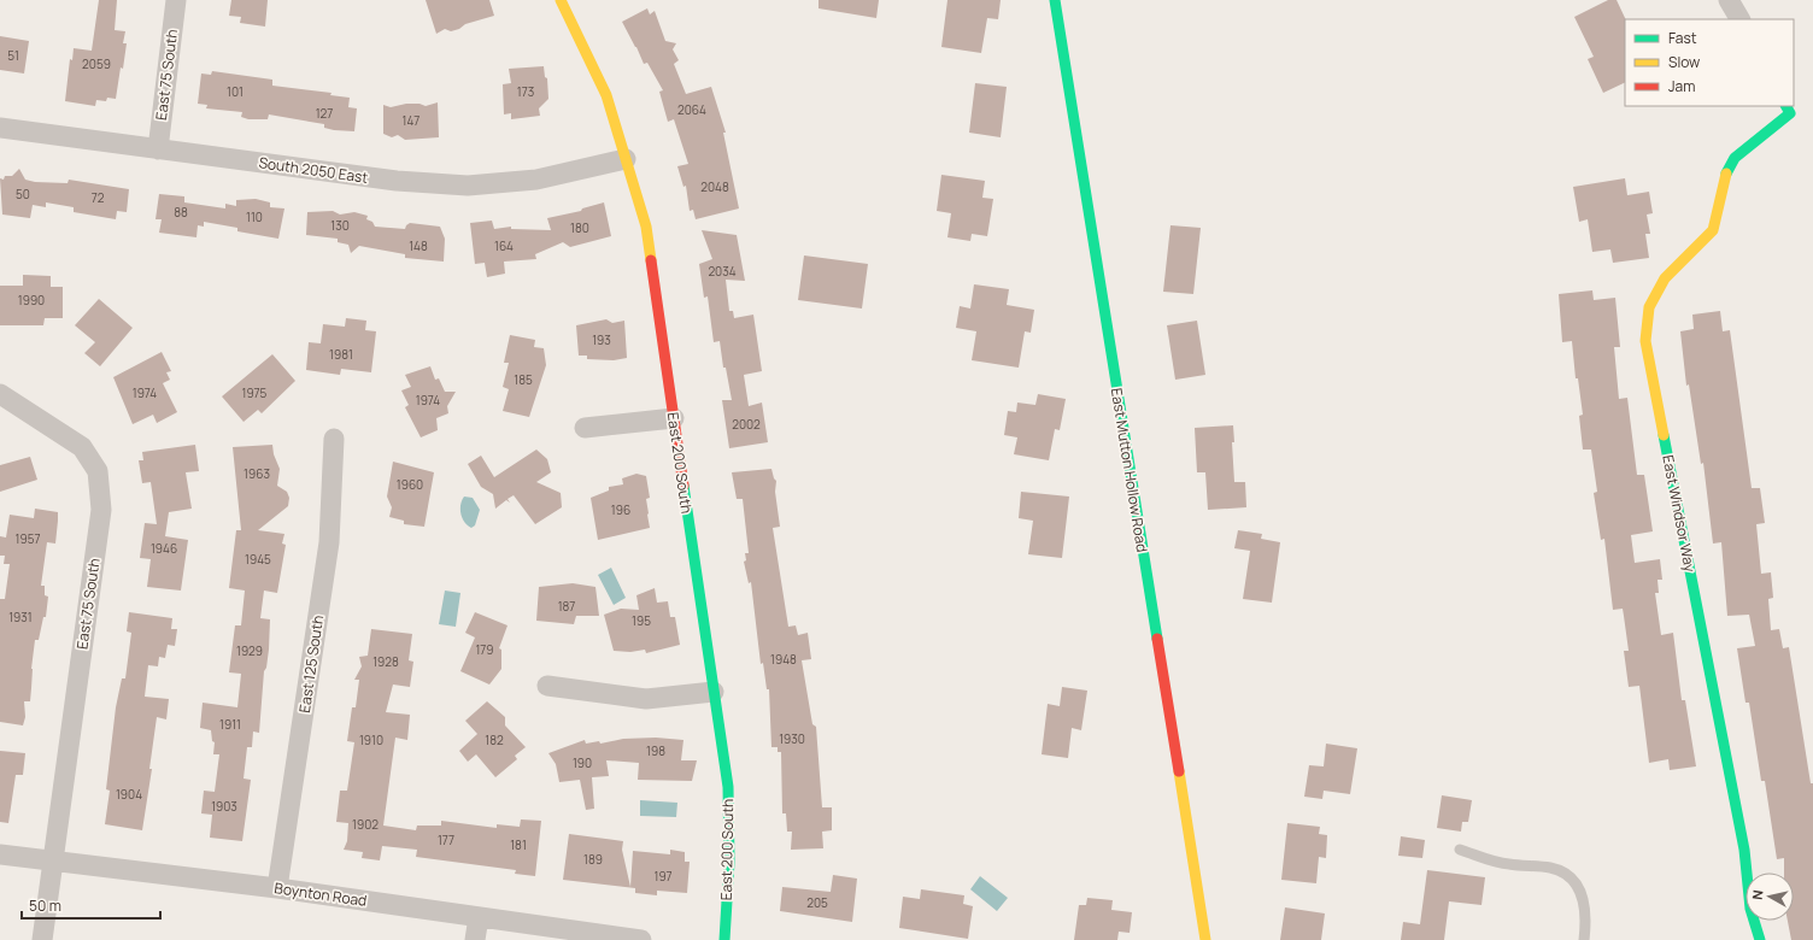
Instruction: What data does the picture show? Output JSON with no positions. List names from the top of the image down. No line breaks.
{"streets":{"street":["East 75 South","South 2050 East","East 200 South","East Mutton Hollow Road","East Windsor Way","East 125 South","Boynton Road"]},"crossings":[["East 75 South","South 2050 East"],["East 75 South","Boynton Road"],["South 2050 East","East 200 South"],["East 125 South","Boynton Road"]],"house_numbers":["51","2059","101","173","2064","127","147","2048","50","72","88","110","130","180","148","164","2034","1990","193","1981","185","1974","1975","1974","2002","1963","1960","196","1957","1946","1945","187","1931","195","179","1929","1948","1928","1911","1930","1910","182","198","190","1904","1903","1902","177","181","189","197","205"],"legend":["Fast","Slow","Jam"],"scale_bar":"50 m","north":"left"}
